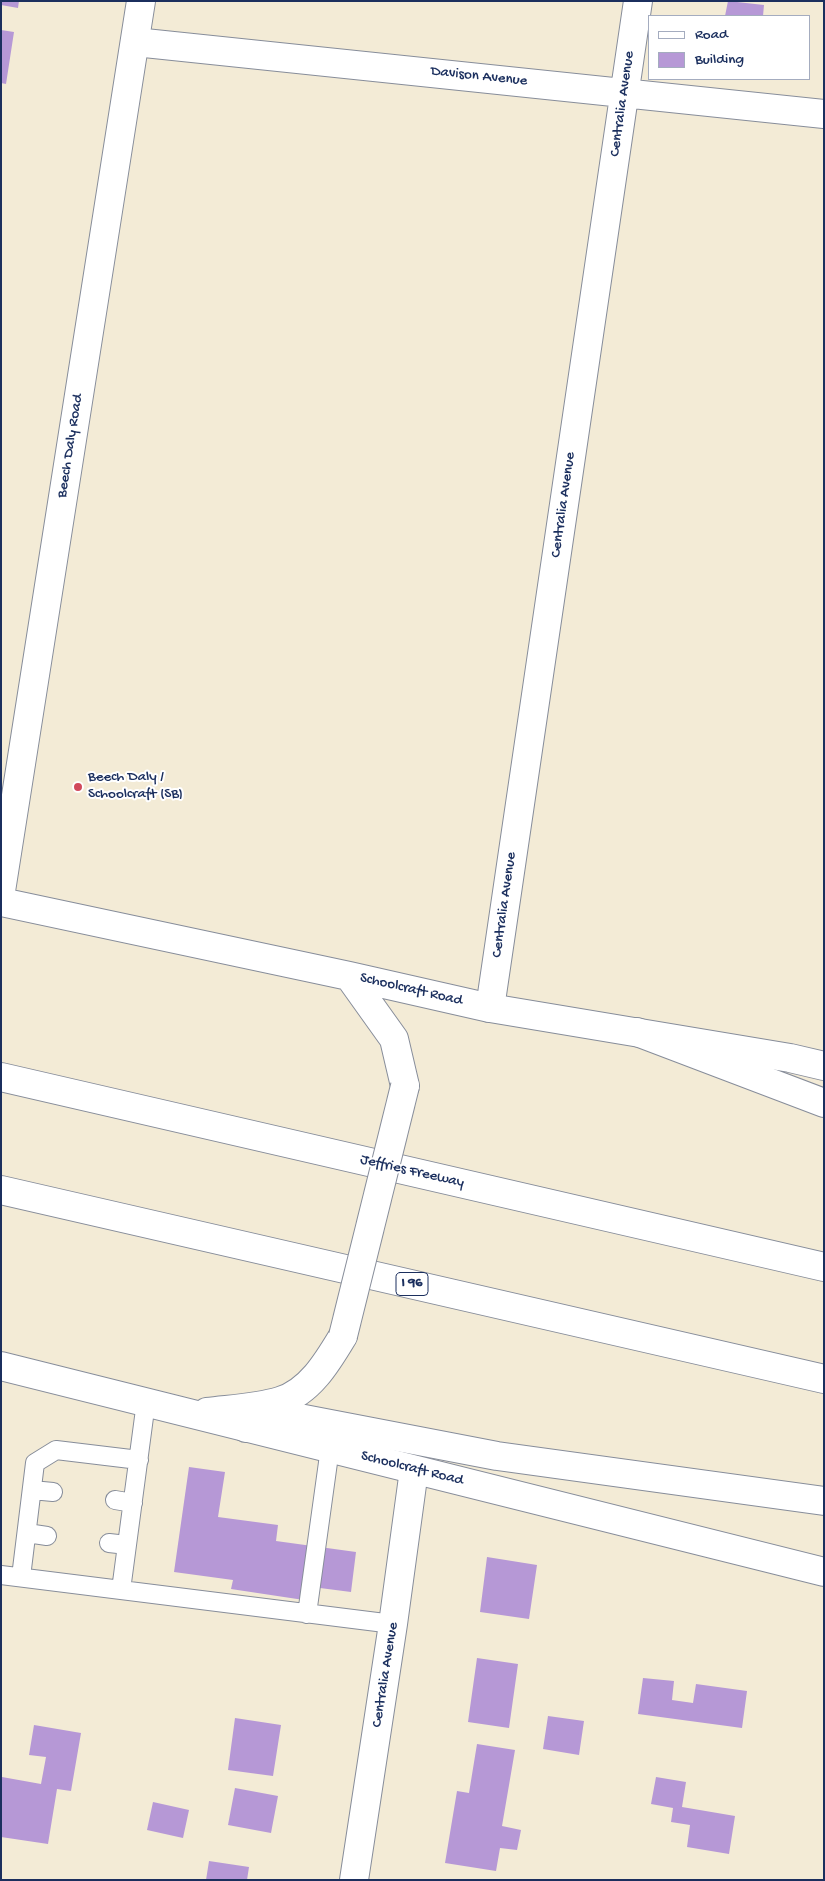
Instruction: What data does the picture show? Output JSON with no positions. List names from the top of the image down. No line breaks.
{"streets":{"main road":["Davison Avenue","Centralia Avenue","Beech Daly Road","Schoolcraft Road","Jeffries Freeway","I 96"]},"crossings":[["Davison Avenue","Centralia Avenue"],["Davison Avenue","Beech Daly Road"],["Centralia Avenue","Schoolcraft Road"]],"places":["Beech Daly / Schoolcraft (SB)"],"legend":["Road","Building"]}
